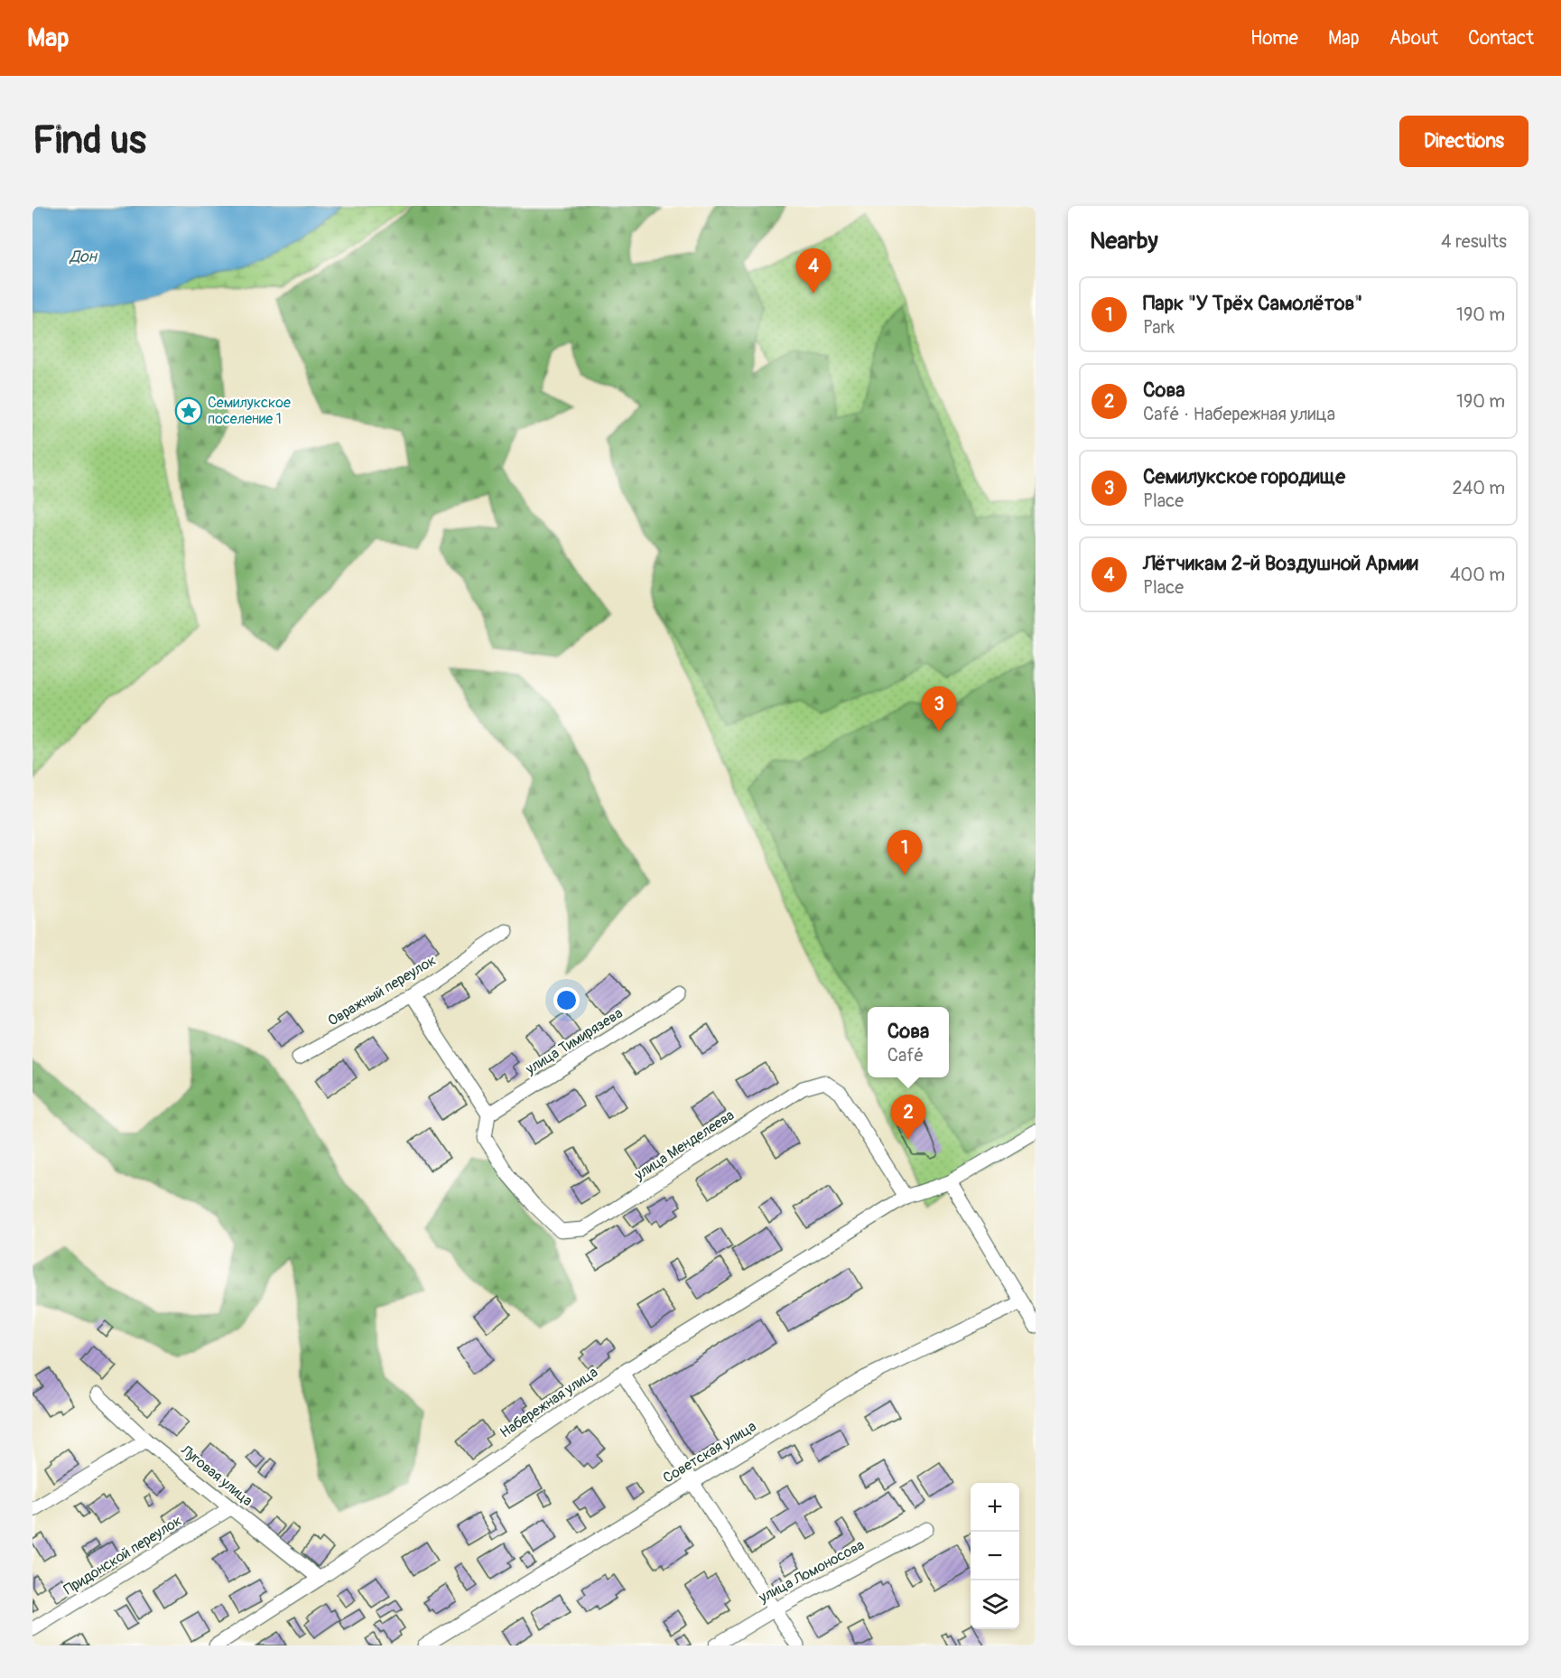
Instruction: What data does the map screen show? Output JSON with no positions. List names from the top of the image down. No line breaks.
{"streets":{"street":["Овражный переулок","улица Тимирязева","улица Менделеева","Набережная улица","Советская улица","Луговая улица","Придонской переулок","улица Ломоносова"]},"crossings":[["улица Тимирязева","улица Менделеева"],["улица Менделеева","Набережная улица"],["Набережная улица","Луговая улица"],["Луговая улица","Придонской переулок"]],"water":["Дон"],"places":{"place":["Семилукское поселение 1"]},"page":{"header":"Map","nav":["Home","Map","About","Contact"],"buttons":"Directions","title":"Find us","heading":["Nearby","4 results"],"pins":["4","3","1","2"],"list":[{"mark":"1","name":"Парк \"У Трёх Самолётов\"","note":"Park","value":"190 m"},{"mark":"2","name":"Сова","note":"Café · Набережная улица","value":"190 m"},{"mark":"3","name":"Семилукское городище","note":"Place","value":"240 m"},{"mark":"4","name":"Лётчикам 2-й Воздушной Армии","note":"Place","value":"400 m"}],"popup":["Сова","Café"],"map_buttons":["+","−"]}}
